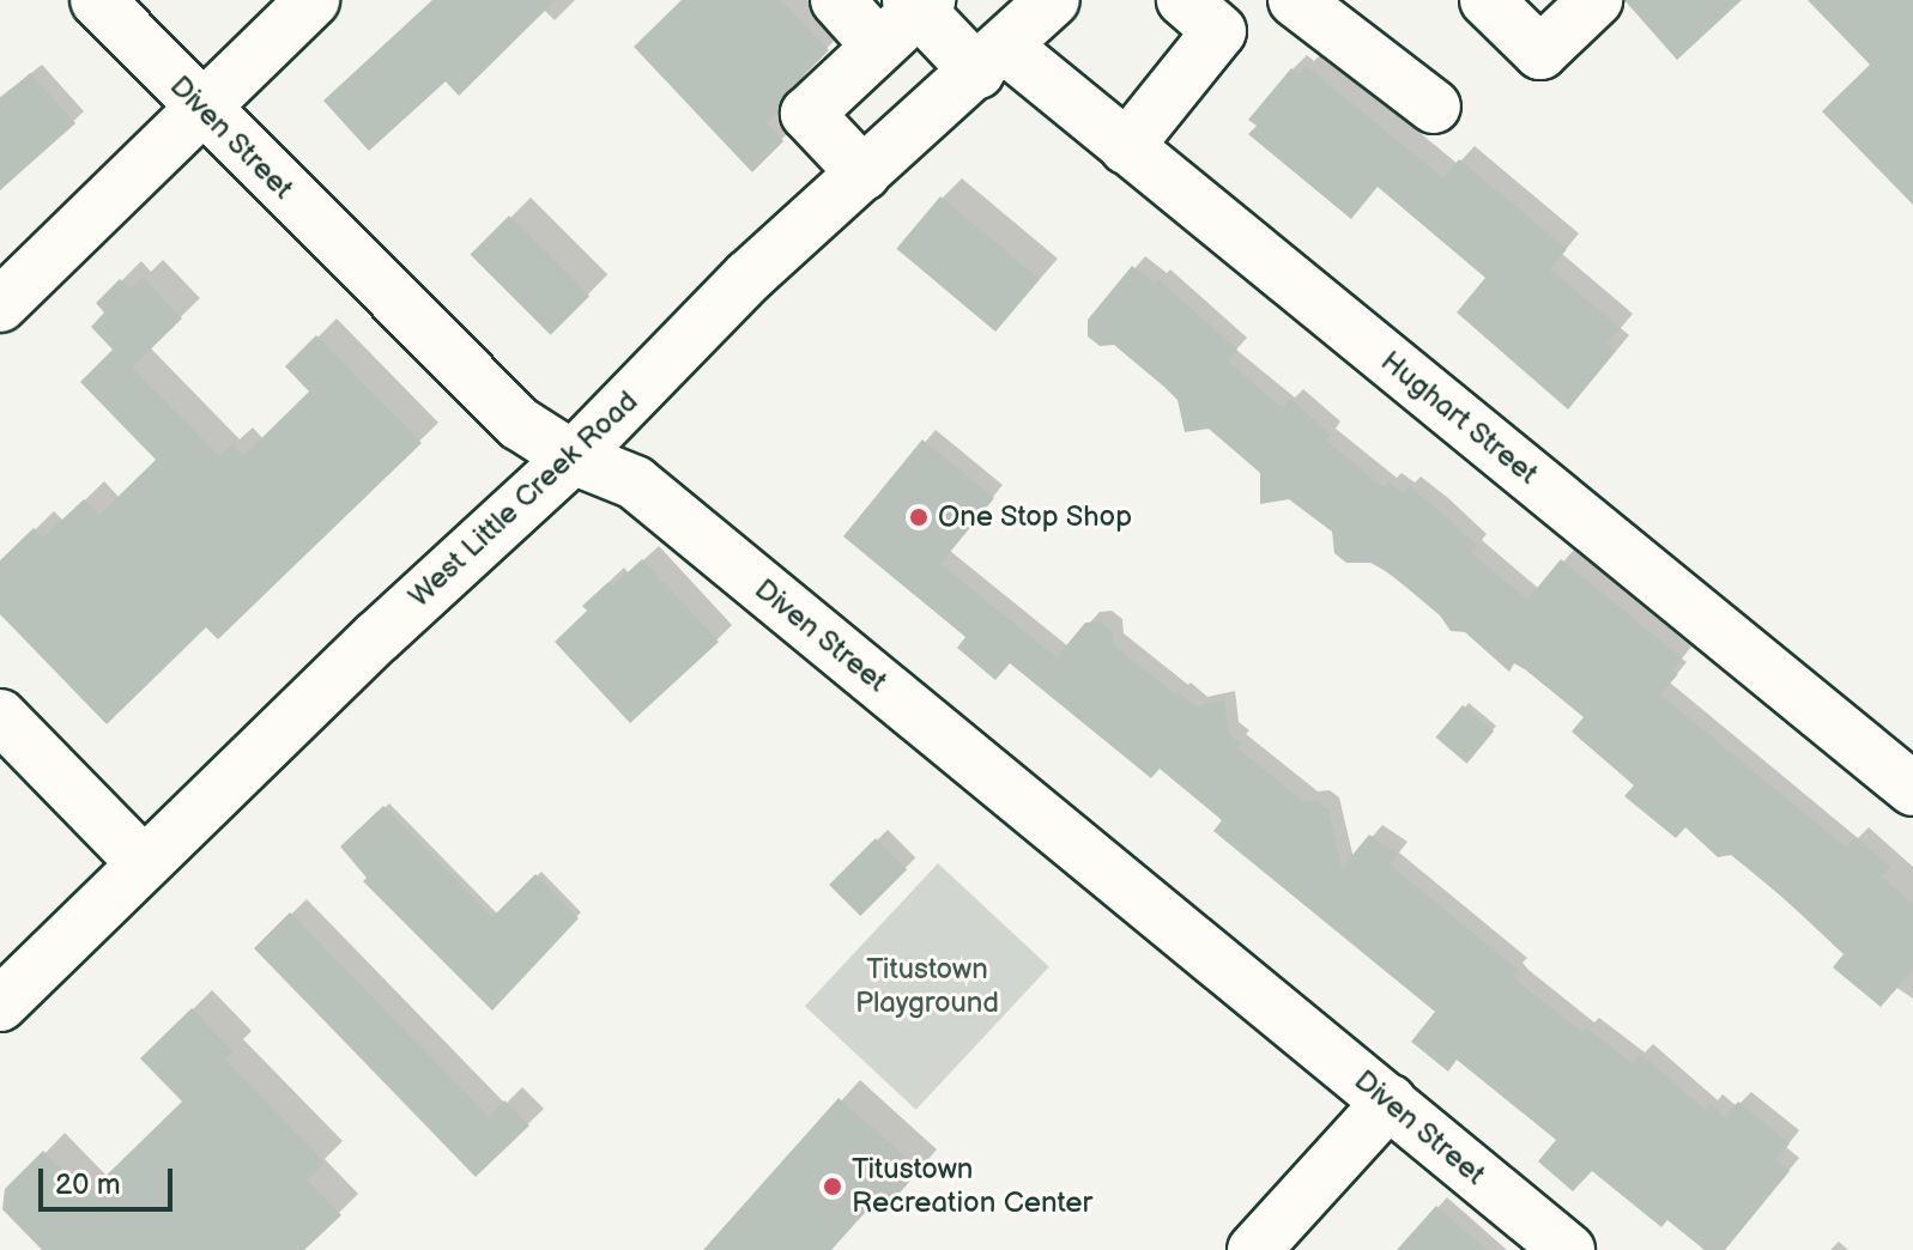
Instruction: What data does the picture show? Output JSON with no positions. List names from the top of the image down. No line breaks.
{"streets":{"street":["Diven Street","Hughart Street","West Little Creek Road"]},"crossings":[["Diven Street","West Little Creek Road"],["Hughart Street","West Little Creek Road"]],"parks":["Titustown Playground"],"places":["One Stop Shop","Titustown Recreation Center"],"scale_bar":"20 m"}
